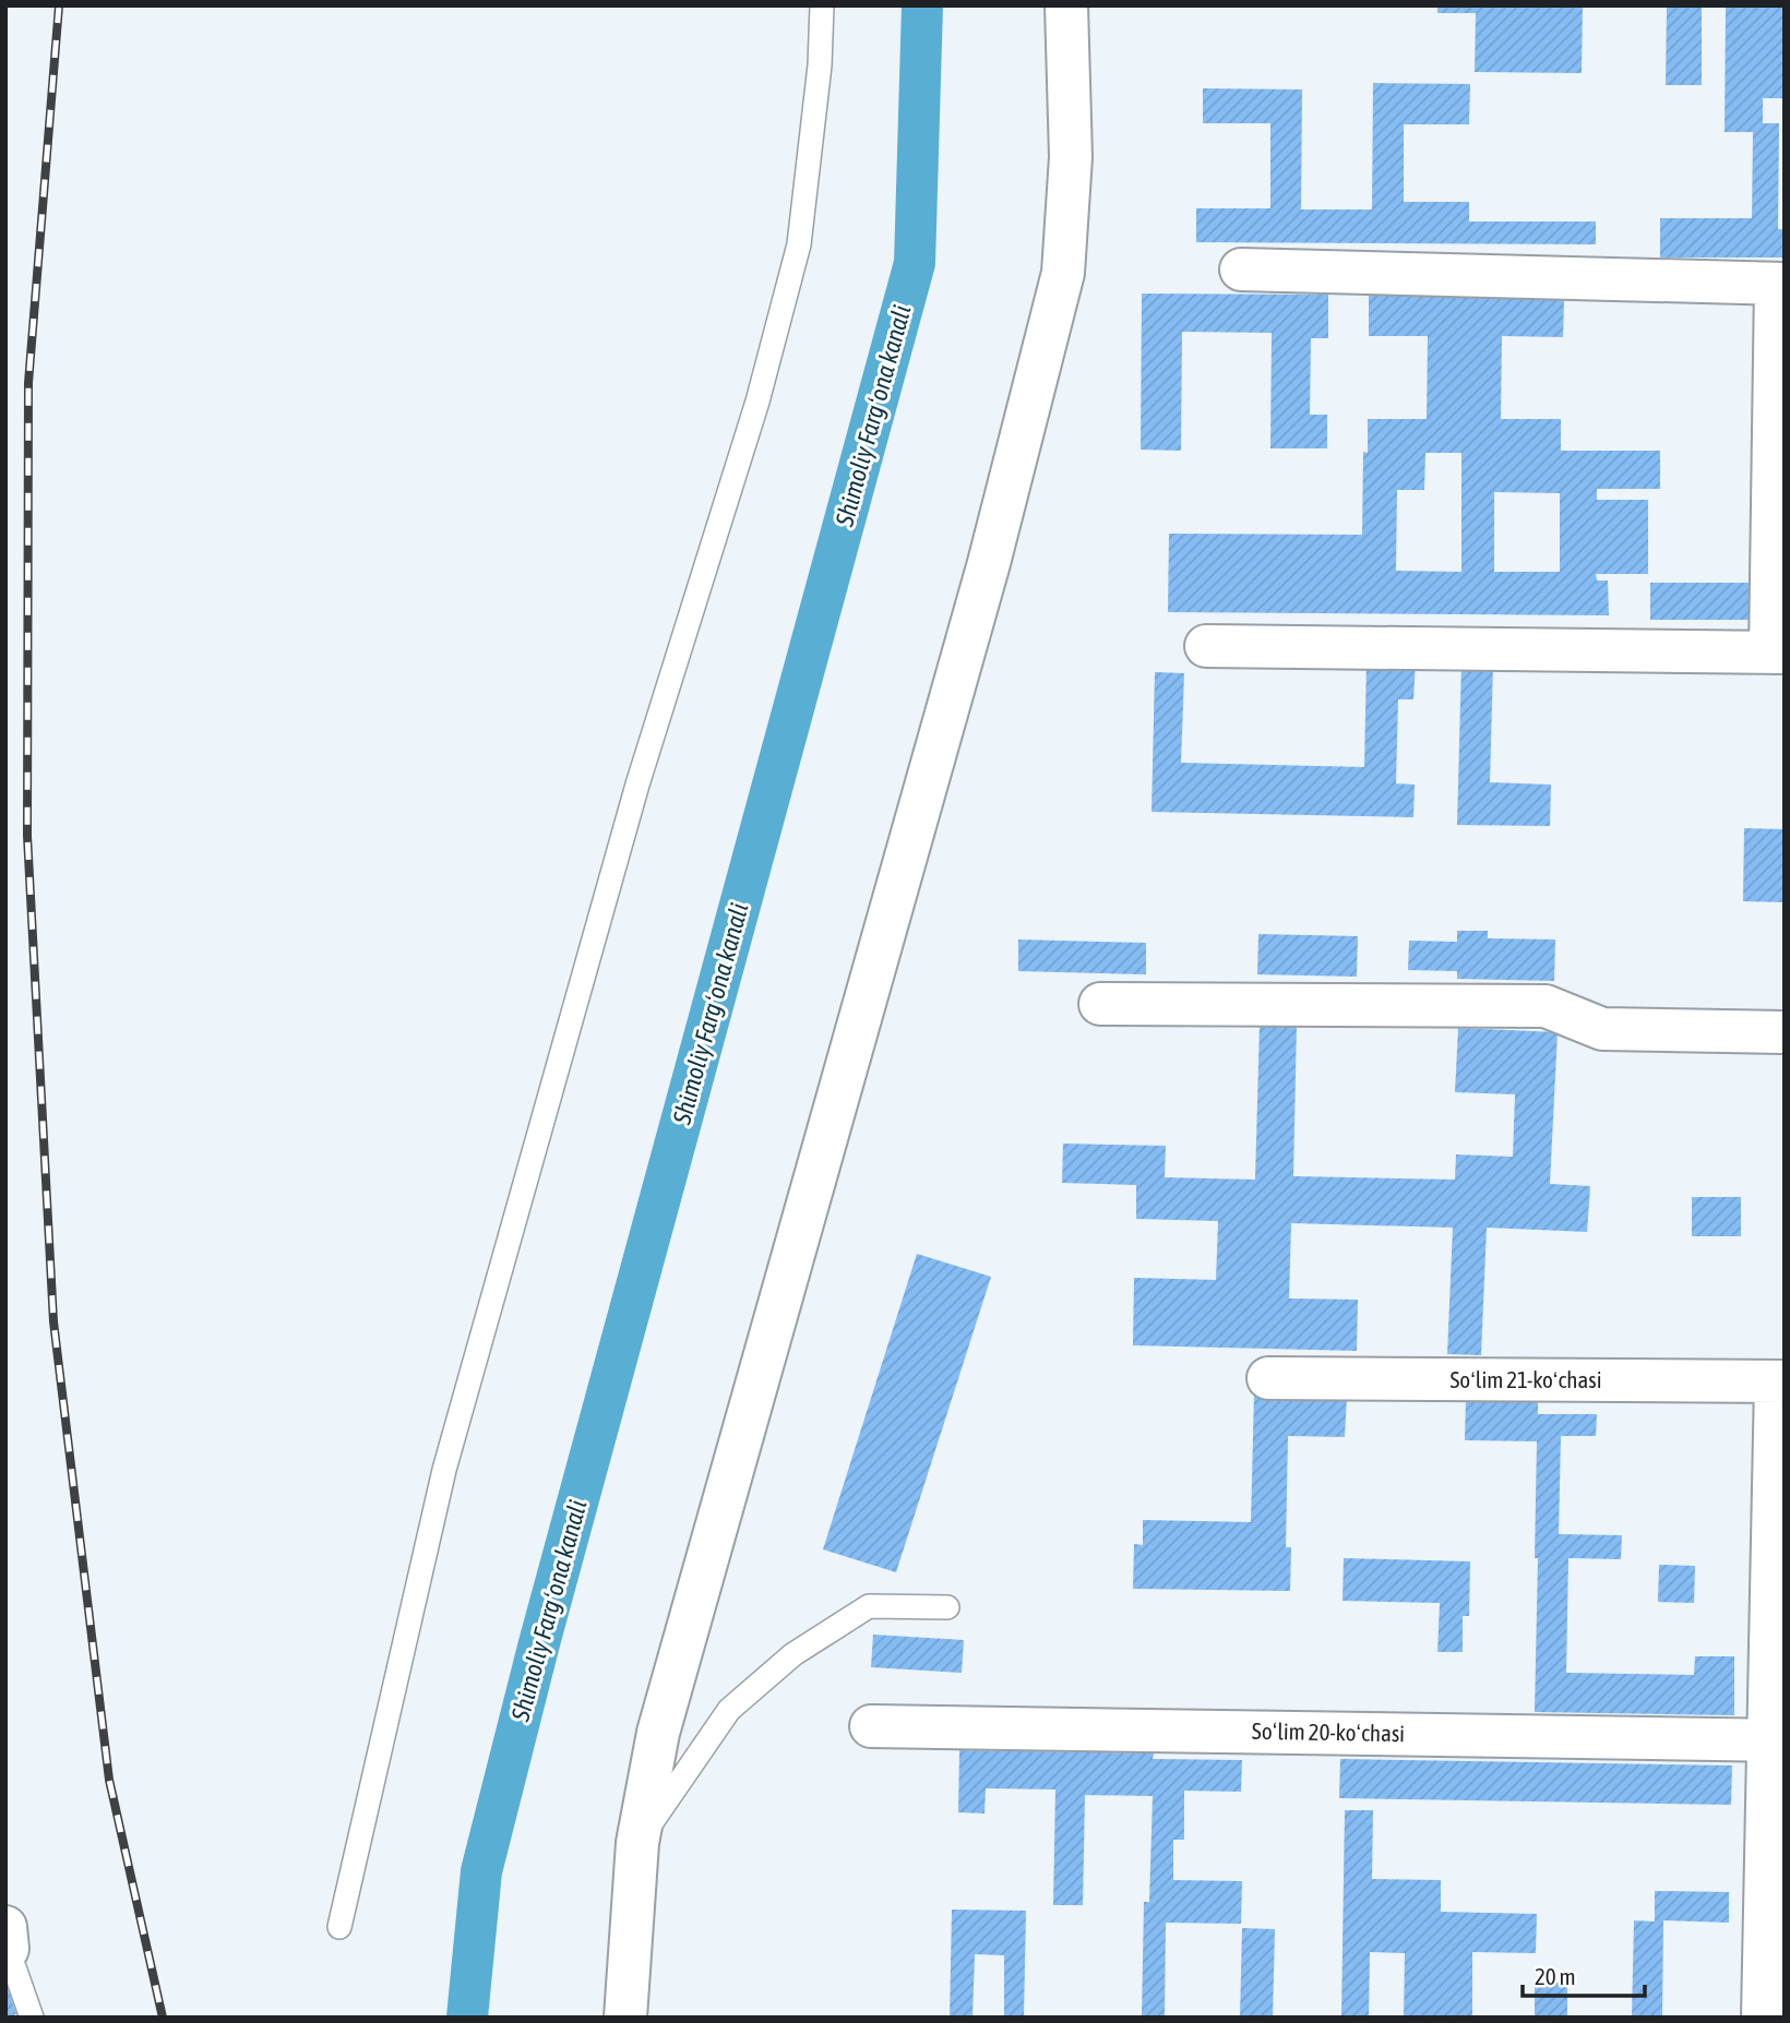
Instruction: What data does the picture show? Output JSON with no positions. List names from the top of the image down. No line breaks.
{"streets":{"street":["Soʻlim 21-koʻchasi","Soʻlim 20-koʻchasi"]},"water":["Shimoliy Fargʻona kanali"],"scale_bar":"20 m"}
